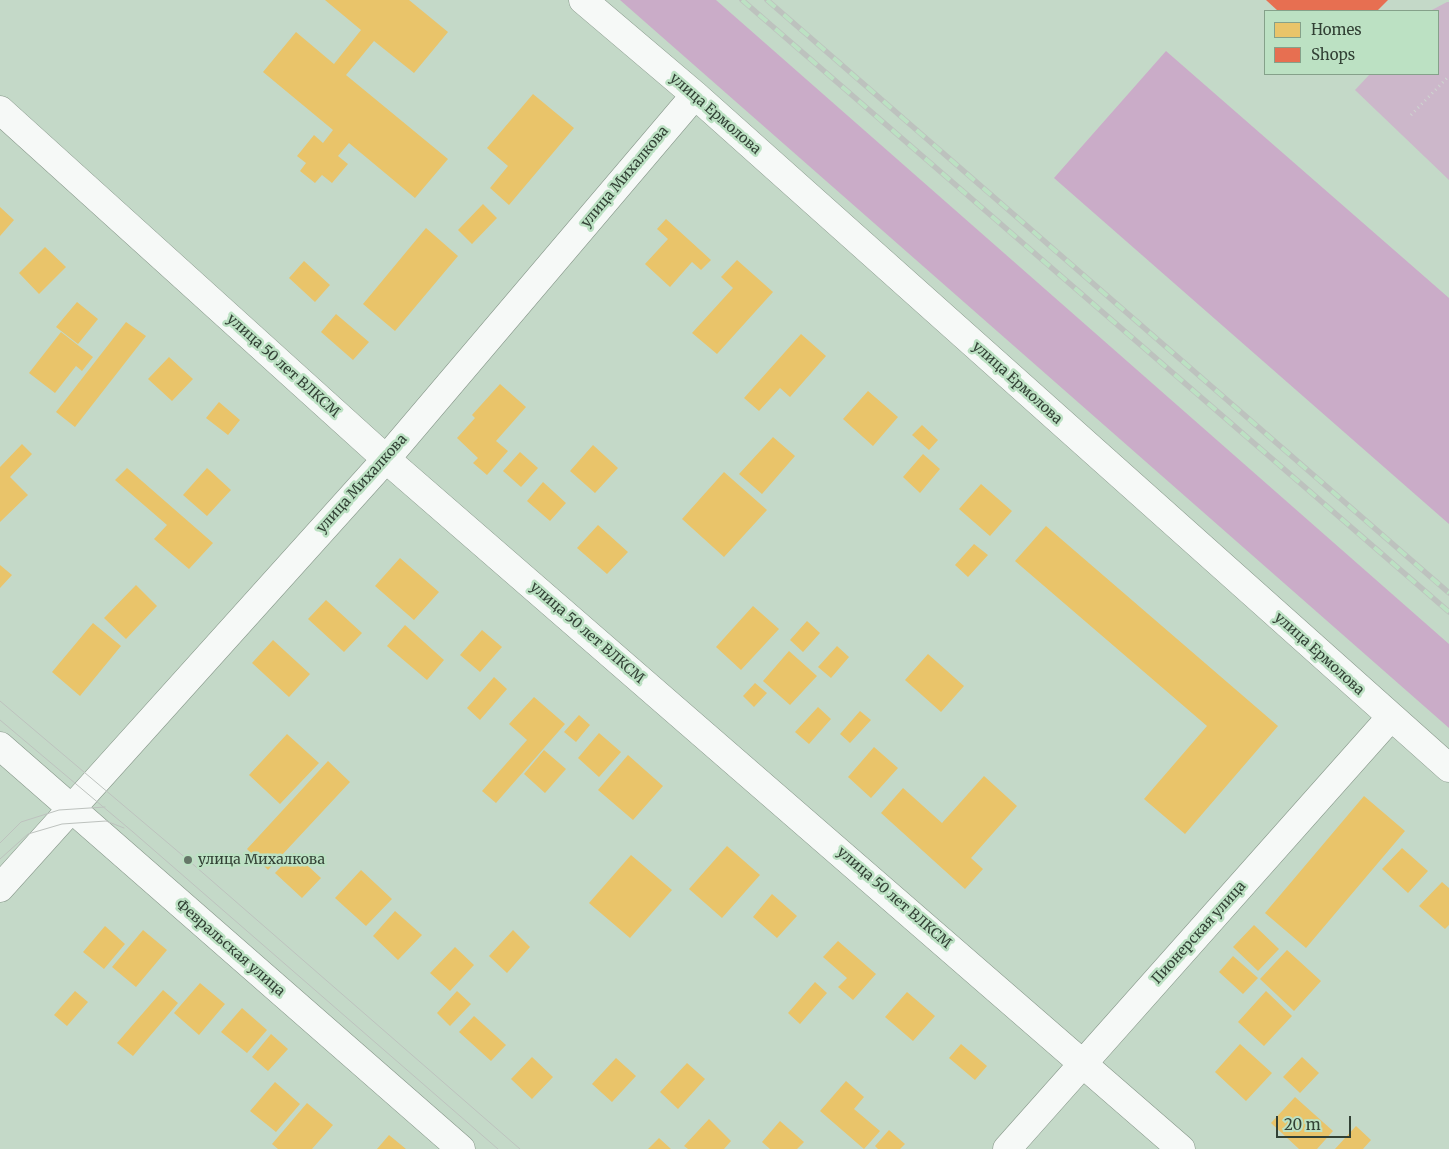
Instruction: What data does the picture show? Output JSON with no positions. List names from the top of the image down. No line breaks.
{"streets":{"street":["улица Ермолова","улица Михалкова","улица 50 лет ВЛКСМ","Пионерская улица","Февральская улица"]},"crossings":[["улица Ермолова","улица Михалкова"],["улица Ермолова","Пионерская улица"],["улица Михалкова","улица 50 лет ВЛКСМ"],["улица Михалкова","Февральская улица"],["улица 50 лет ВЛКСМ","Пионерская улица"]],"places":["улица Михалкова"],"legend":["Homes","Shops"],"scale_bar":"20 m"}
